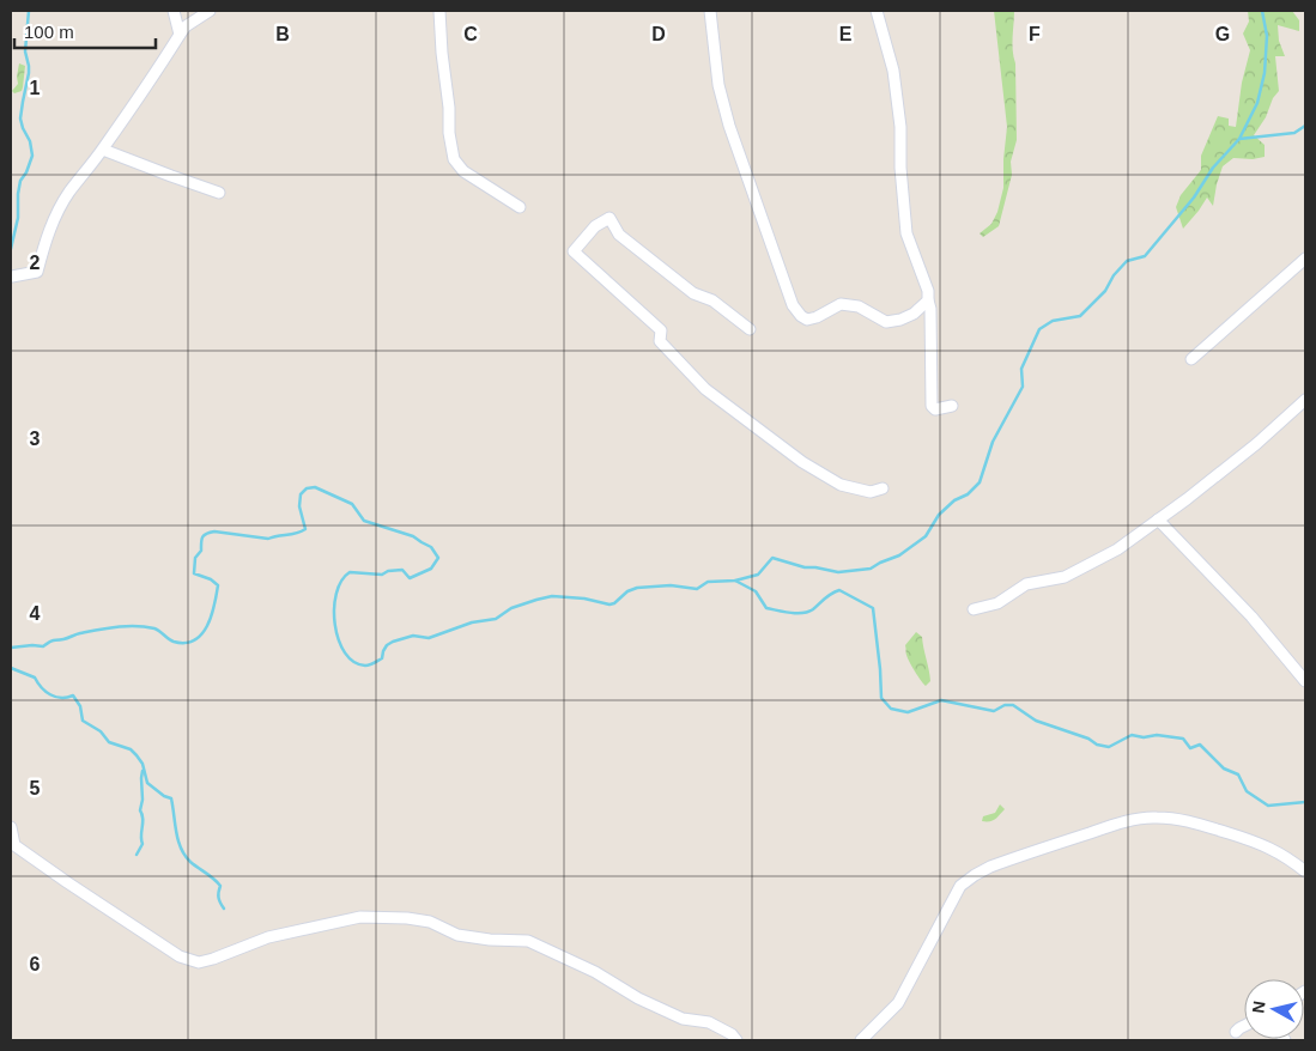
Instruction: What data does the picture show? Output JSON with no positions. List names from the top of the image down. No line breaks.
{"scale_bar":"100 m","north":"left","grid":{"columns":["B","C","D","E","F","G"],"rows":["1","2","3","4","5","6"]}}
